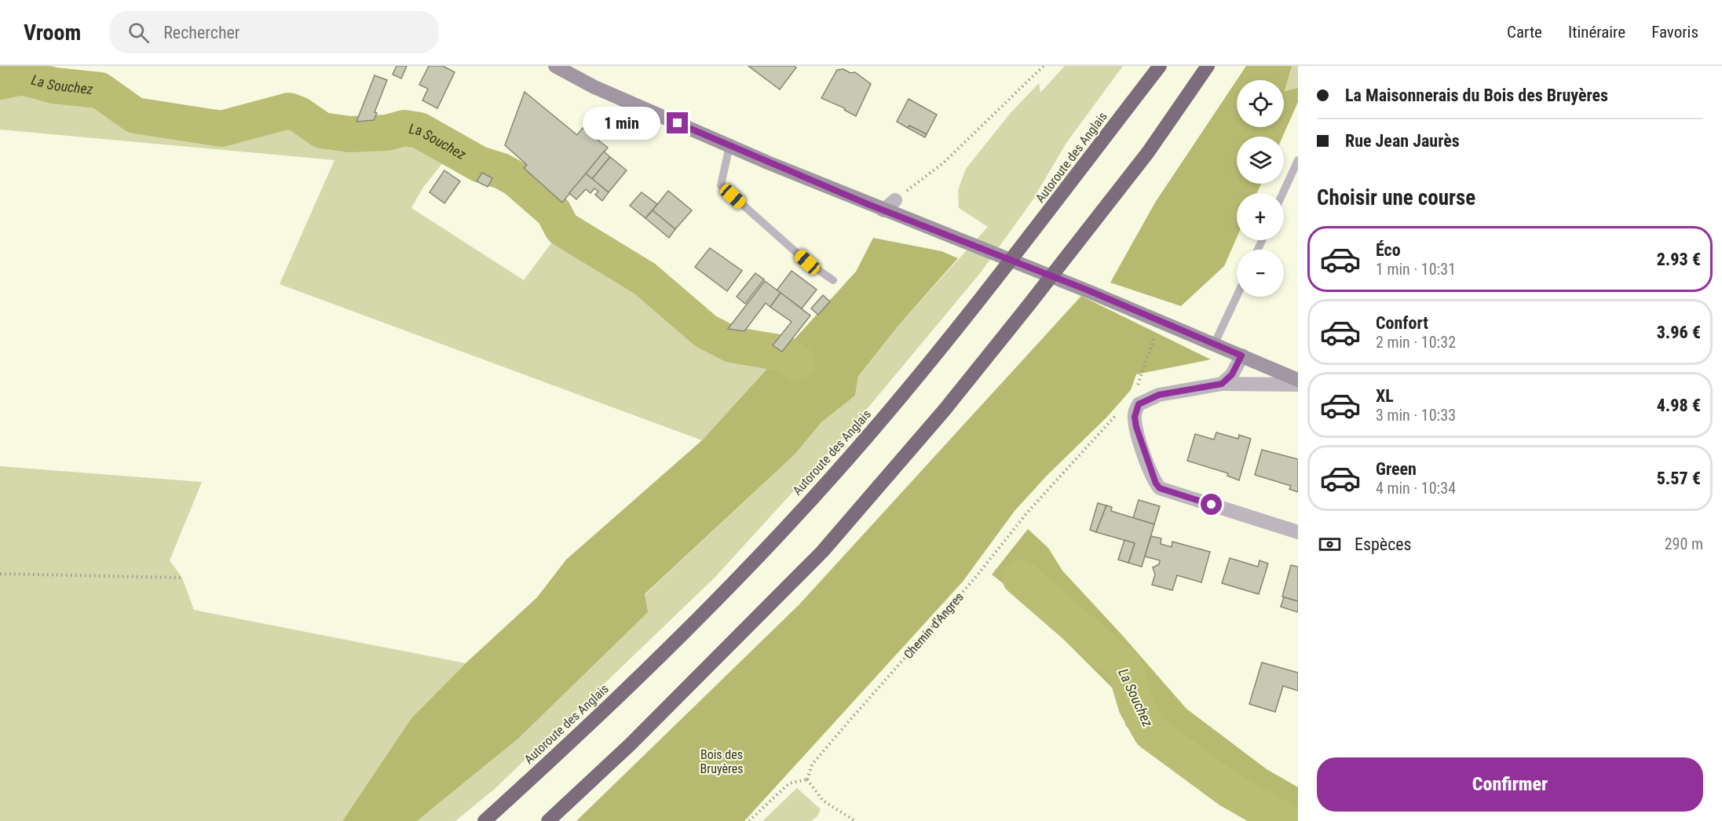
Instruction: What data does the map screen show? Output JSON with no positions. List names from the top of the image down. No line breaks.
{"streets":{"highway":["Autoroute des Anglais"],"path":["Chemin d'Angres"]},"water":["La Souchez"],"parks":["Bois des Bruyères"],"page":{"header":"Vroom","search":"Rechercher","nav":["Carte","Itinéraire","Favoris"],"banner":["La Maisonnerais du Bois des Bruyères","Rue Jean Jaurès"],"map_buttons":["+","−"],"bubble":"1 min","heading":"Choisir une course","list":[{"name":"Éco","note":"1 min · 10:31","value":"2.93 €"},{"name":"Confort","note":"2 min · 10:32","value":"3.96 €"},{"name":"XL","note":"3 min · 10:33","value":"4.98 €"},{"name":"Green","note":"4 min · 10:34","value":"5.57 €"}],"pay":["Espèces","290 m"],"buttons":"Confirmer"}}
